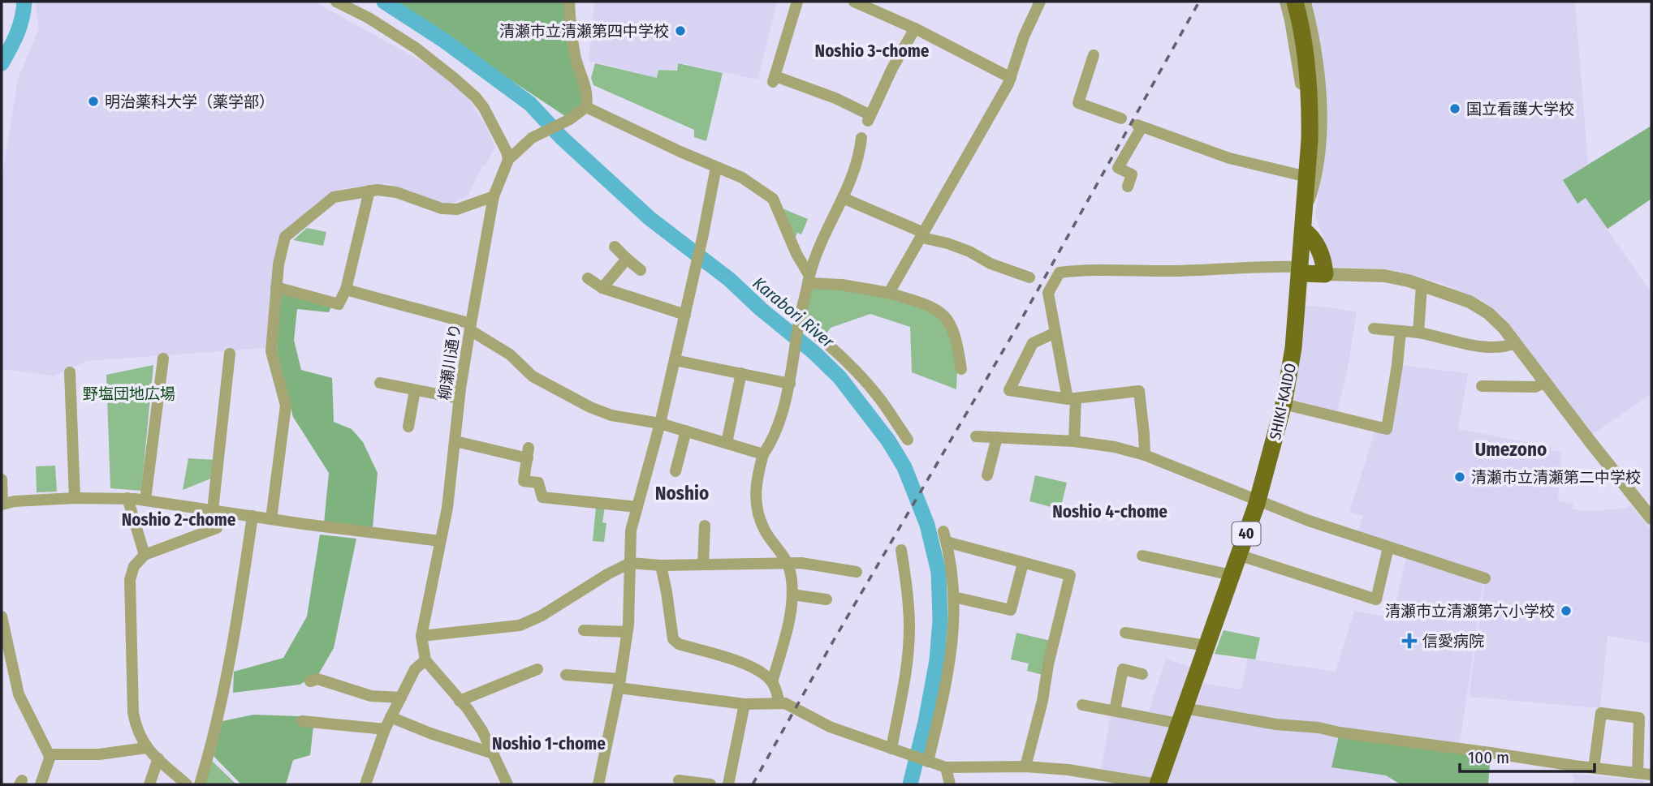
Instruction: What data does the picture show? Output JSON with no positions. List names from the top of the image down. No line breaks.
{"streets":{"main road":["SHIKI-KAIDO","40"],"street":["柳瀬川通り"]},"districts":["Noshio 3-chome","Umezono","Noshio","Noshio 4-chome","Noshio 2-chome","Noshio 1-chome"],"water":["Karabori River"],"parks":["野塩団地広場"],"places":{"other":["清瀬市立清瀬第四中学校","明治薬科大学（薬学部）","国立看護大学校","清瀬市立清瀬第二中学校","清瀬市立清瀬第六小学校"],"health":["信愛病院"]},"scale_bar":"100 m"}
